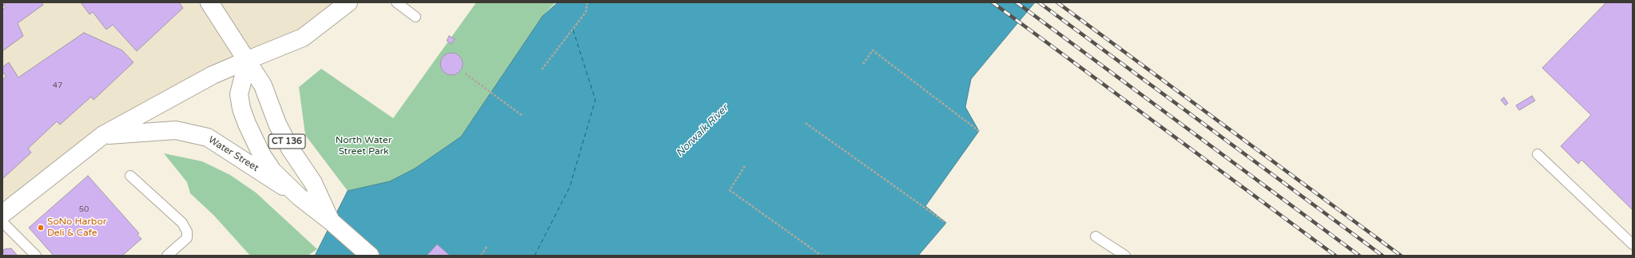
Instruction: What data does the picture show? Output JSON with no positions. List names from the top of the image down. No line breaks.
{"streets":{"main road":["CT 136","Water Street"]},"crossings":[["CT 136","Water Street"]],"water":["Norwalk River"],"parks":["North Water Street Park"],"places":["SoNo Harbor Deli & Cafe"],"house_numbers":["47","50"]}
